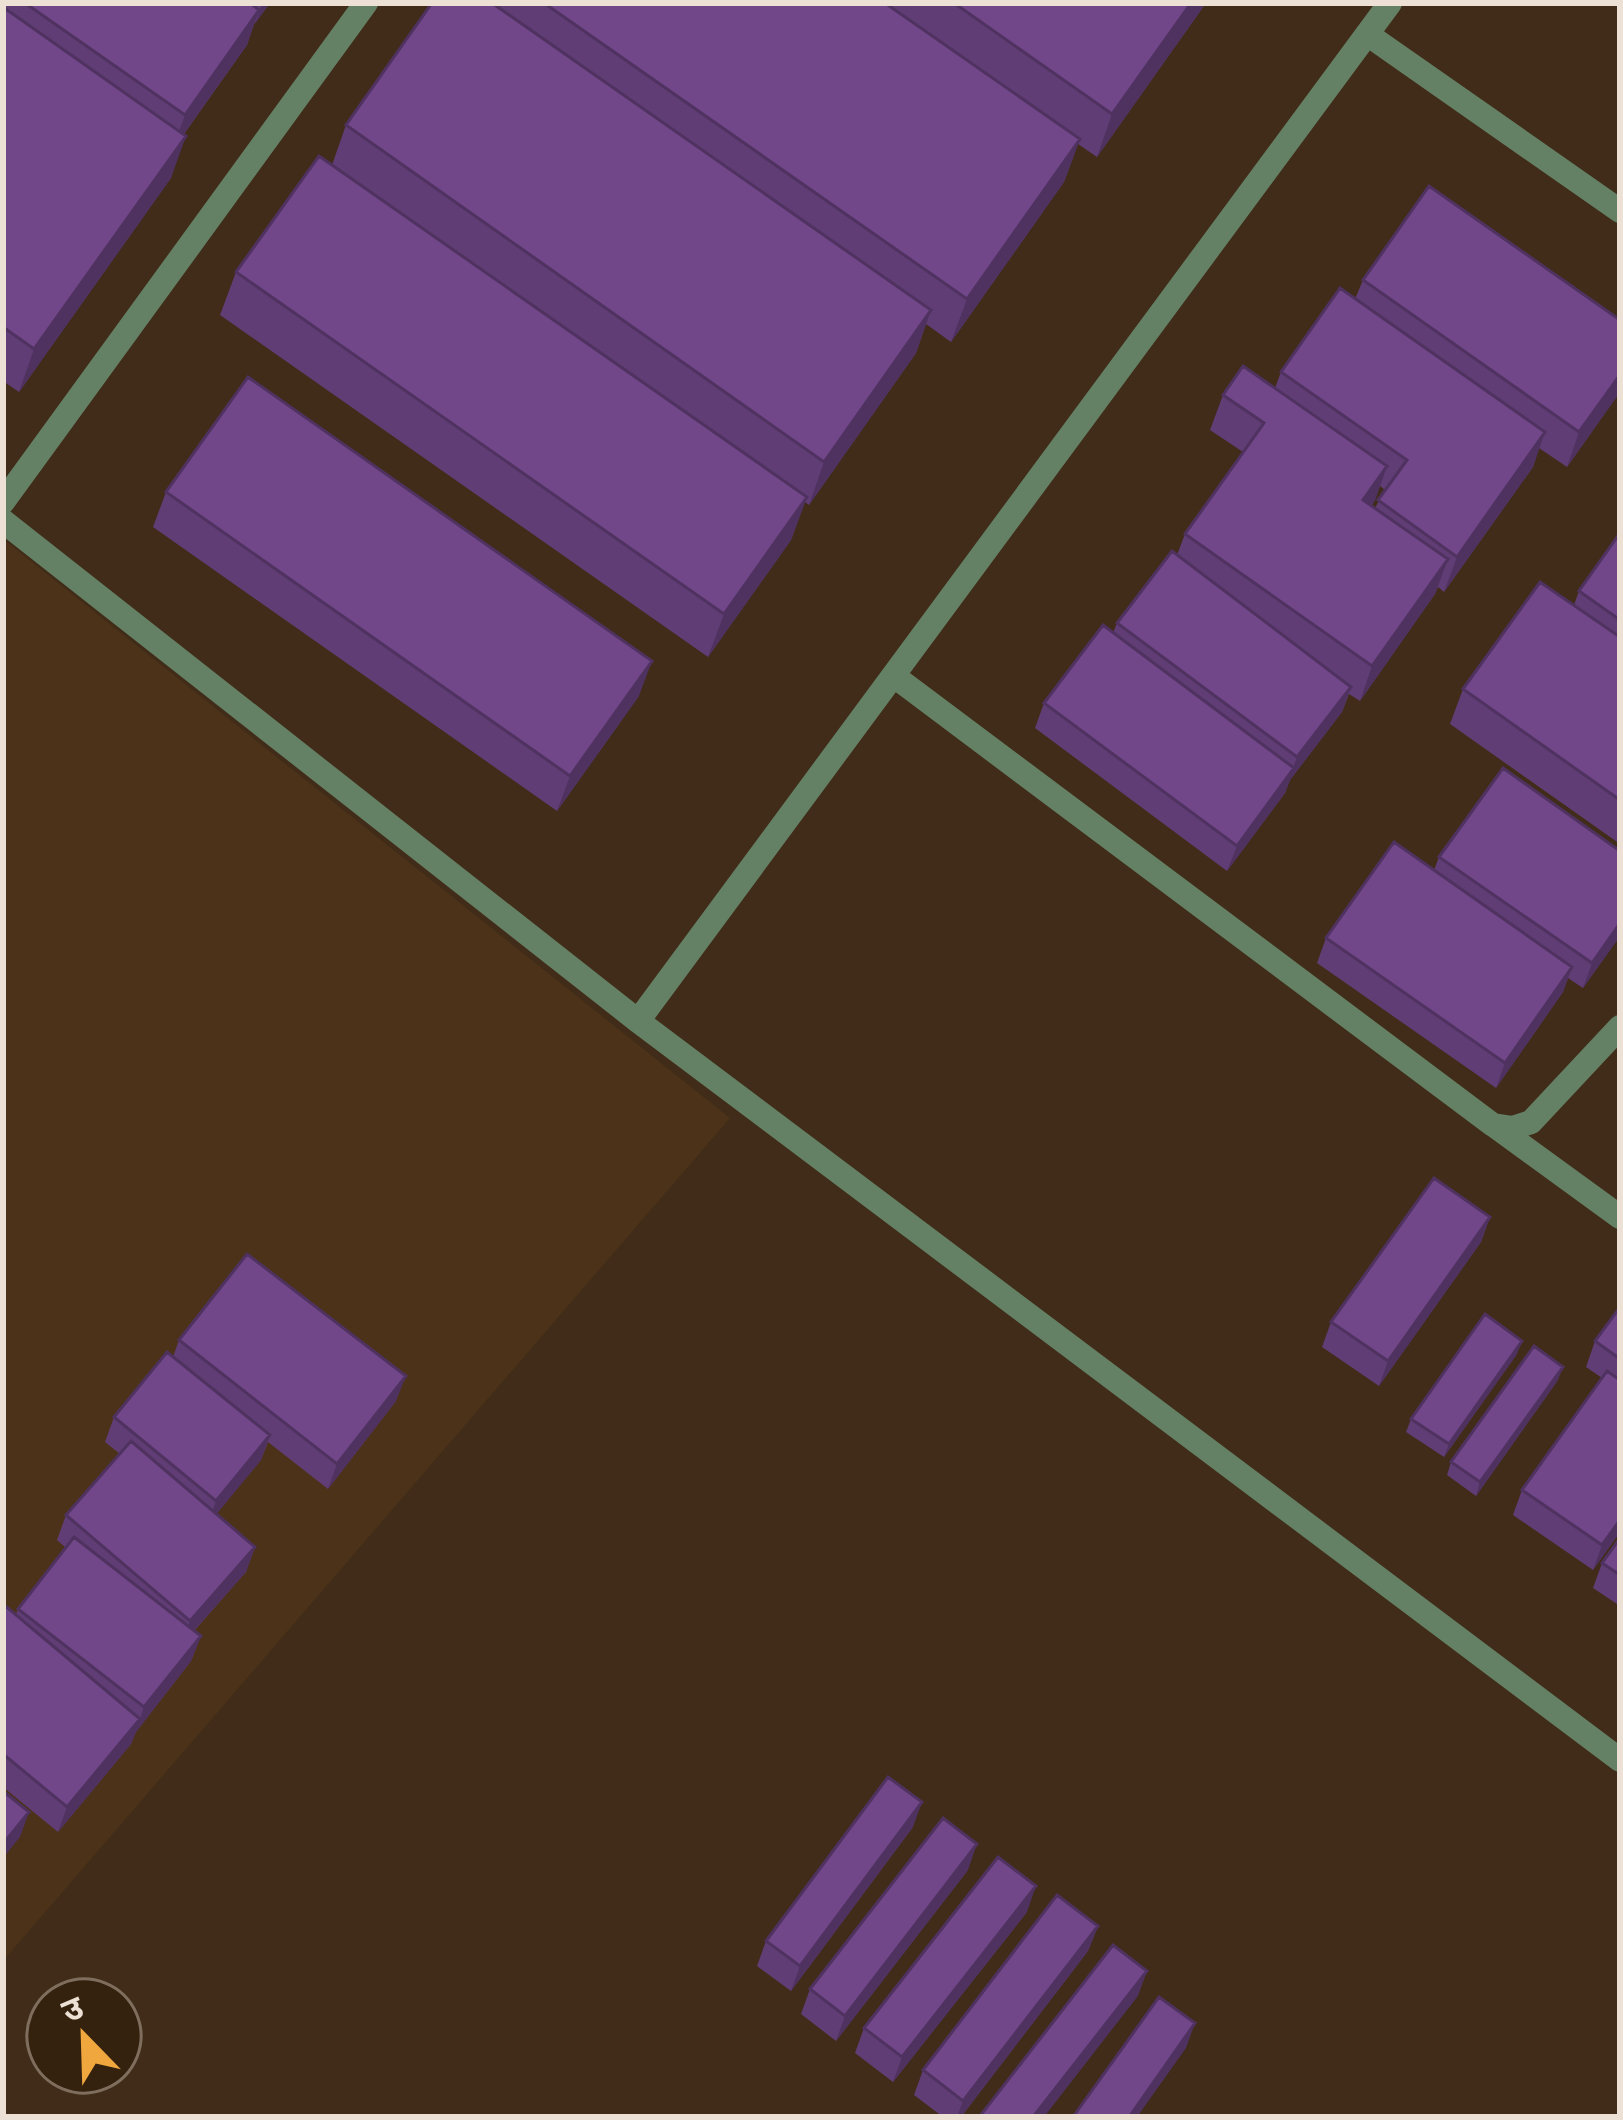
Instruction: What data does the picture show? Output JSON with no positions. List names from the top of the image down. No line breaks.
{"north":"top left"}
